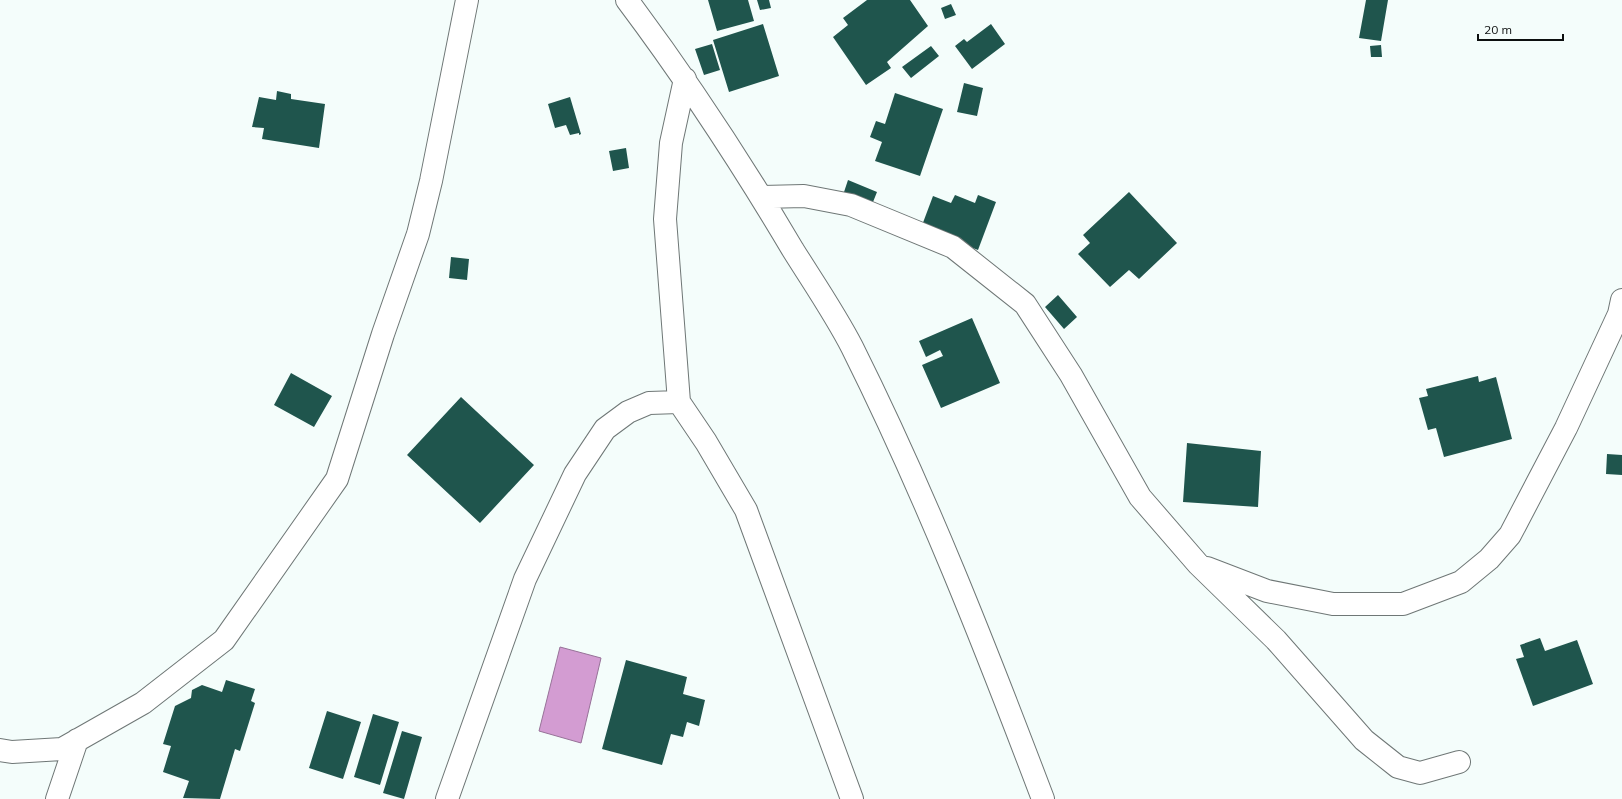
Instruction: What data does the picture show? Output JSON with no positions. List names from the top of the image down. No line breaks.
{"scale_bar":"20 m"}
